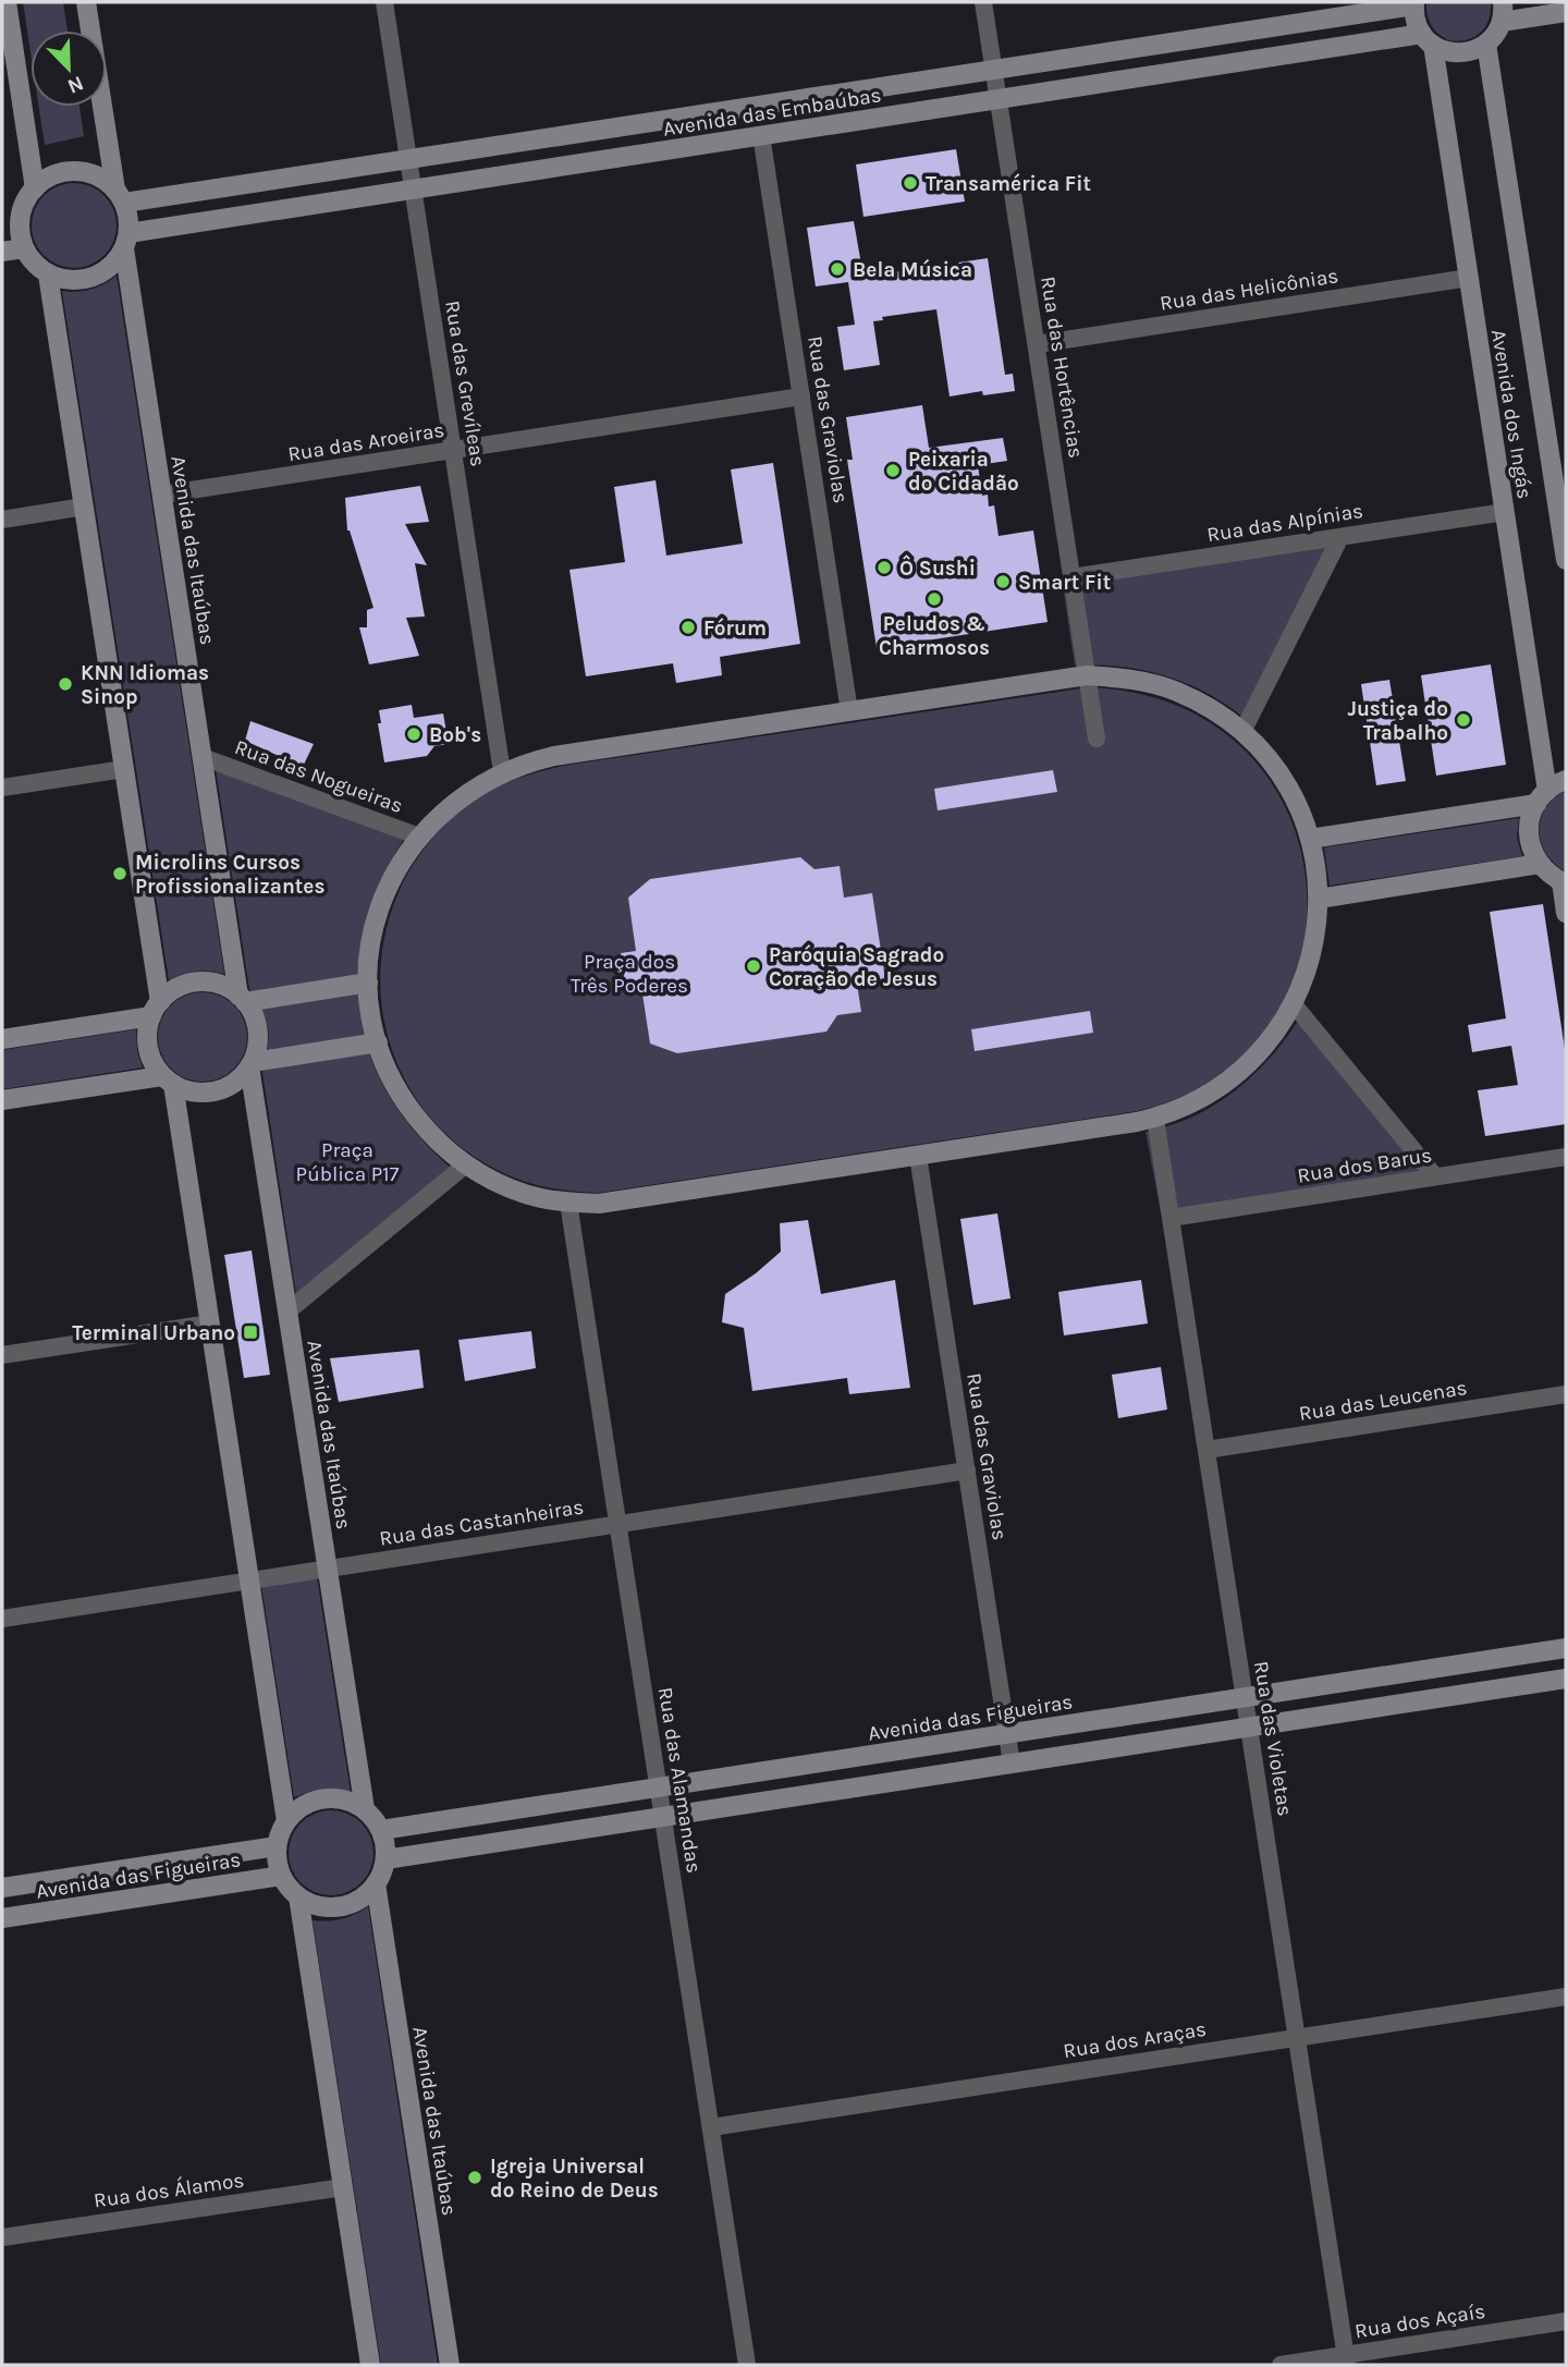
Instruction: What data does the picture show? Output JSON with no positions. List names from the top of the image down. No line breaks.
{"streets":{"street":["Avenida das Embaúbas","Rua das Helicônias","Rua das Hortências","Rua das Grevíleas","Avenida dos Ingás","Rua das Graviolas","Rua das Aroeiras","Rua das Alpínias","Avenida das Itaúbas","Rua das Nogueiras","Rua dos Barus","Rua das Leucenas","Rua das Castanheiras","Avenida das Figueiras","Rua das Violetas","Rua das Alamandas","Rua dos Araças","Rua dos Álamos","Rua dos Açaís"]},"crossings":[["Avenida das Embaúbas","Rua das Hortências"],["Avenida das Embaúbas","Rua das Grevíleas"],["Avenida das Embaúbas","Avenida dos Ingás"],["Avenida das Embaúbas","Rua das Graviolas"],["Avenida das Embaúbas","Avenida das Itaúbas"],["Rua das Helicônias","Rua das Hortências"],["Rua das Helicônias","Avenida dos Ingás"],["Rua das Hortências","Rua das Alpínias"],["Rua das Grevíleas","Rua das Aroeiras"],["Avenida dos Ingás","Rua das Alpínias"],["Rua das Graviolas","Rua das Aroeiras"],["Rua das Graviolas","Rua das Castanheiras"],["Rua das Graviolas","Avenida das Figueiras"],["Rua das Aroeiras","Avenida das Itaúbas"],["Avenida das Itaúbas","Rua das Nogueiras"],["Avenida das Itaúbas","Rua das Castanheiras"],["Avenida das Itaúbas","Avenida das Figueiras"],["Rua dos Barus","Rua das Violetas"],["Rua das Leucenas","Rua das Violetas"],["Rua das Castanheiras","Rua das Alamandas"],["Avenida das Figueiras","Rua das Violetas"],["Avenida das Figueiras","Rua das Alamandas"],["Rua das Violetas","Rua dos Araças"],["Rua das Violetas","Rua dos Açaís"],["Rua das Alamandas","Rua dos Araças"]],"parks":["Praça dos Três Poderes","Praça Pública P17"],"places":{"other":["Transamérica Fit","Bela Música","Peixaria do Cidadão","Ô Sushi","Smart Fit","Peludos & Charmosos","Fórum","KNN Idiomas Sinop","Justiça do Trabalho","Bob's","Microlins Cursos Profissionalizantes","Paróquia Sagrado Coração de Jesus","Igreja Universal do Reino de Deus"],"transit":["Terminal Urbano"]},"north":"bottom right"}
